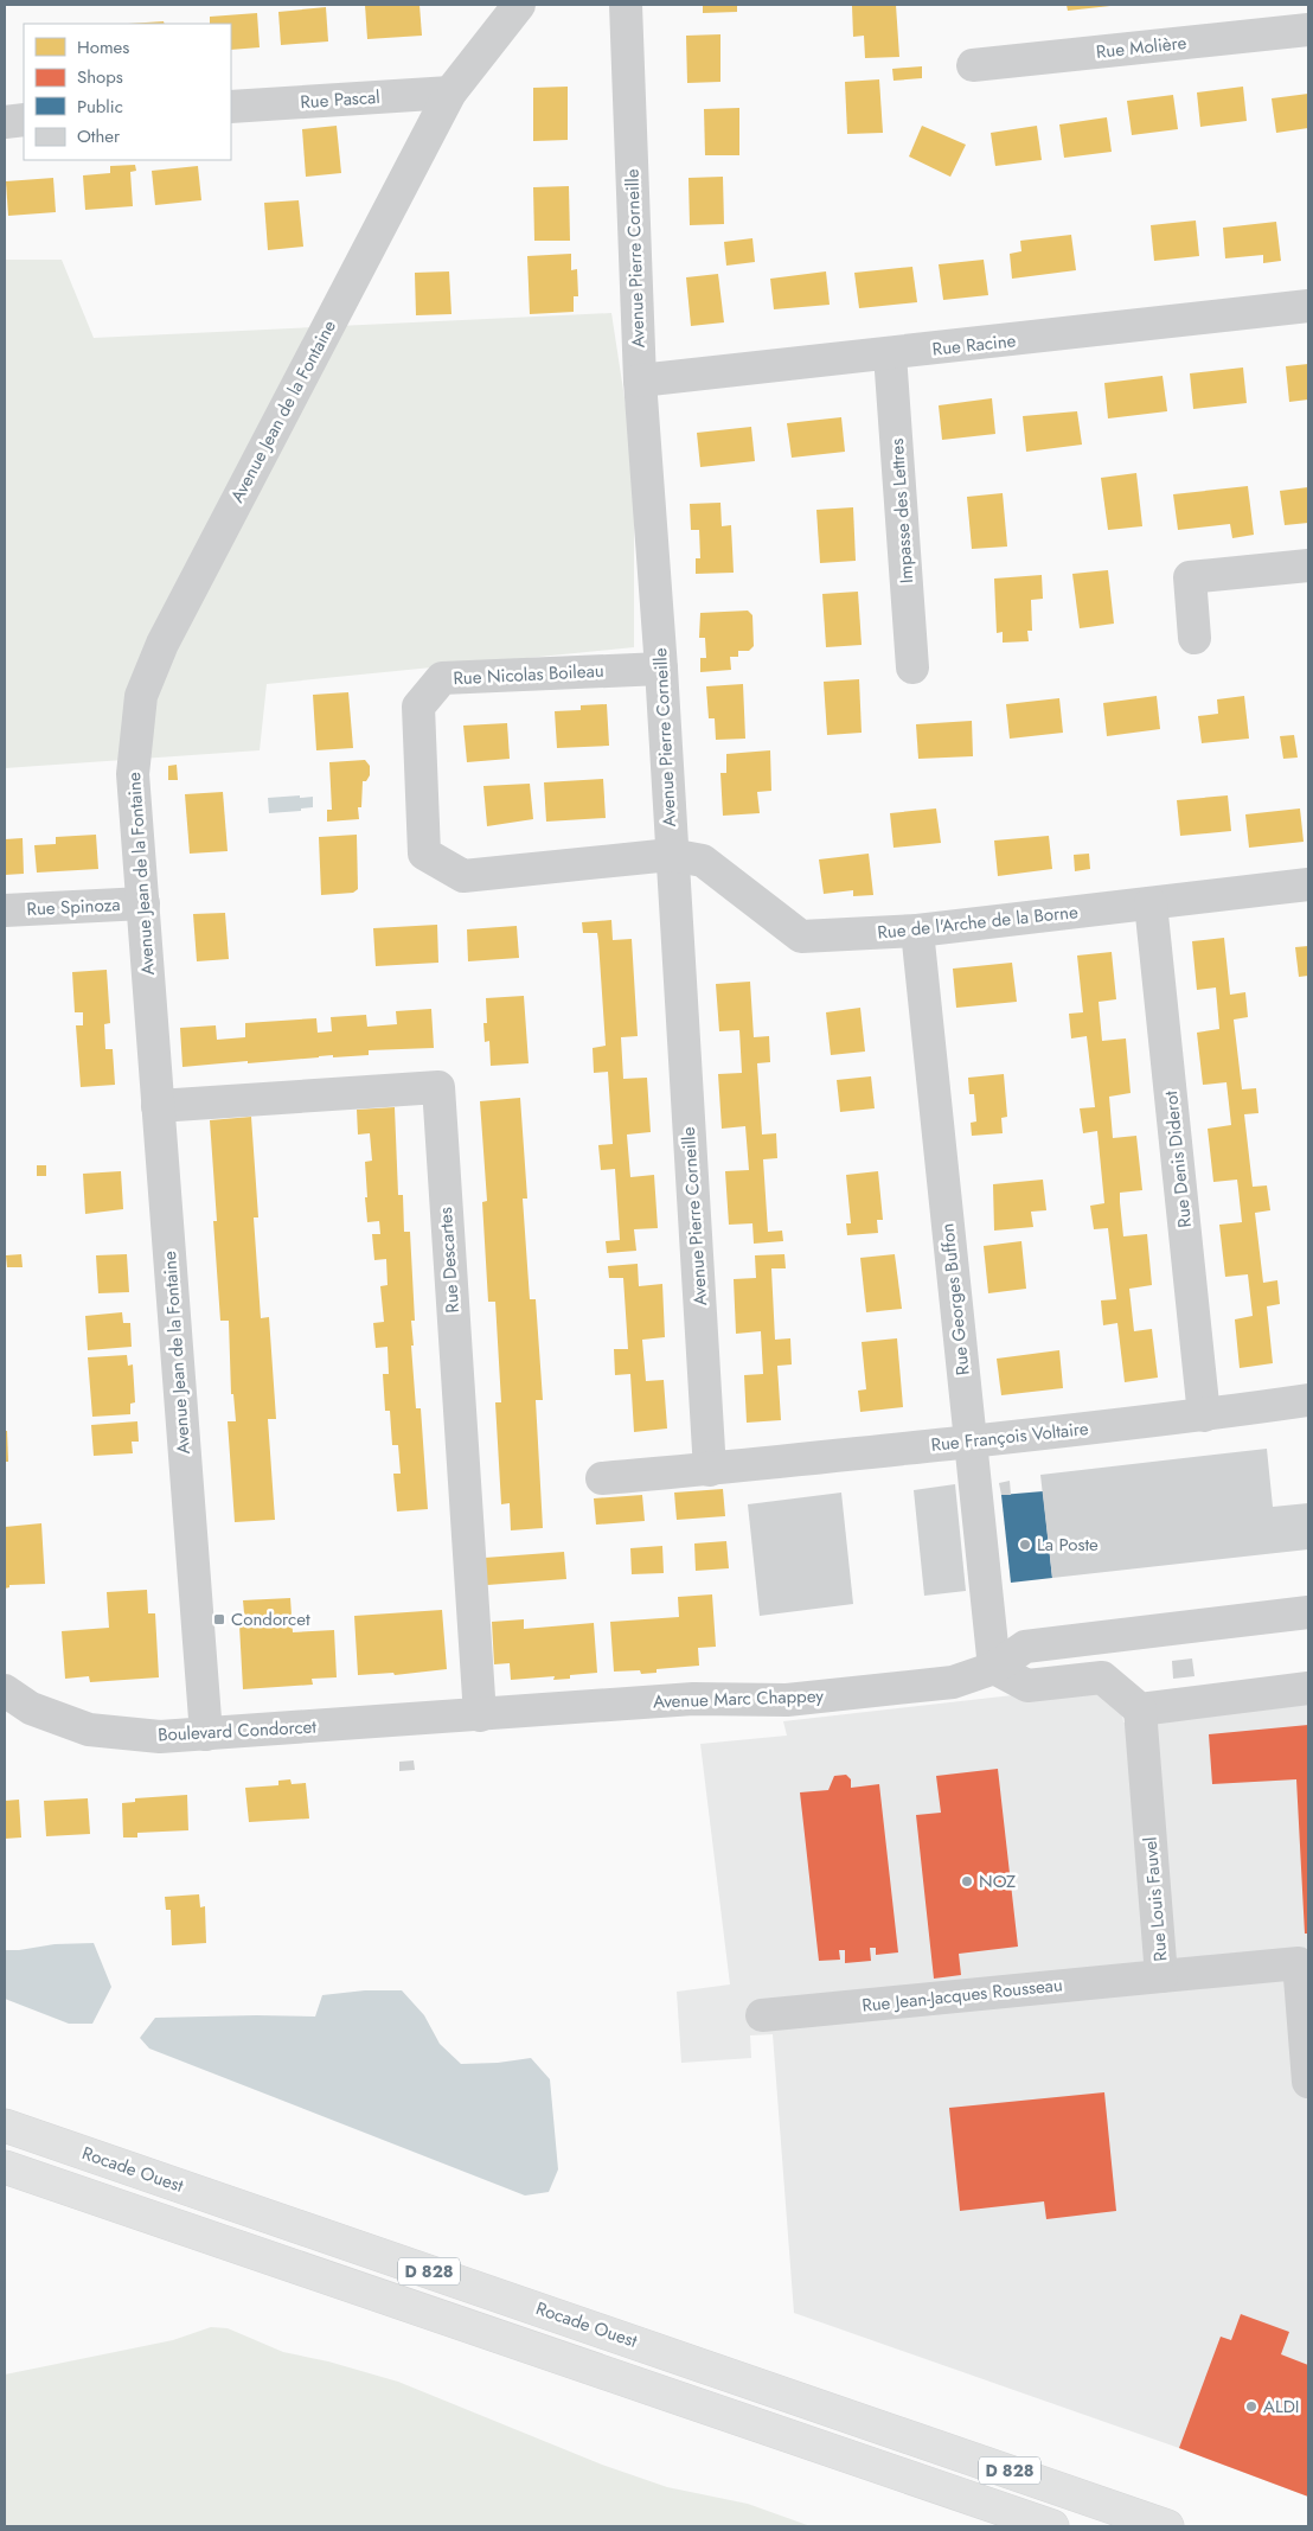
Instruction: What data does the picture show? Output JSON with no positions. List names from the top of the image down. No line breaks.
{"streets":{"main road":["Rocade Ouest","D 828"],"street":["Rue Molière","Rue Pascal","Avenue Pierre Corneille","Rue Racine","Avenue Jean de la Fontaine","Impasse des Lettres","Rue Nicolas Boileau","Rue Spinoza","Rue de l'Arche de la Borne","Rue Denis Diderot","Rue Descartes","Rue Georges Buffon","Rue François Voltaire","Avenue Marc Chappey","Boulevard Condorcet","Rue Louis Fauvel","Rue Jean-Jacques Rousseau"]},"crossings":[["Rue Pascal","Avenue Jean de la Fontaine"],["Avenue Pierre Corneille","Rue Racine"],["Avenue Pierre Corneille","Rue Nicolas Boileau"],["Avenue Pierre Corneille","Rue de l'Arche de la Borne"],["Avenue Pierre Corneille","Rue François Voltaire"],["Rue Racine","Impasse des Lettres"],["Avenue Jean de la Fontaine","Rue Spinoza"],["Avenue Jean de la Fontaine","Rue Descartes"],["Avenue Jean de la Fontaine","Boulevard Condorcet"],["Rue Nicolas Boileau","Rue de l'Arche de la Borne"],["Rue de l'Arche de la Borne","Rue Denis Diderot"],["Rue de l'Arche de la Borne","Rue Georges Buffon"],["Rue Denis Diderot","Rue François Voltaire"],["Rue Descartes","Avenue Marc Chappey"],["Rue Descartes","Boulevard Condorcet"],["Rue Georges Buffon","Rue François Voltaire"],["Rue Georges Buffon","Avenue Marc Chappey"],["Avenue Marc Chappey","Boulevard Condorcet"],["Rue Louis Fauvel","Rue Jean-Jacques Rousseau"]],"places":{"other":["La Poste","NOZ","ALDI"],"transit":["Condorcet"]},"legend":["Homes","Shops","Public","Other"]}
